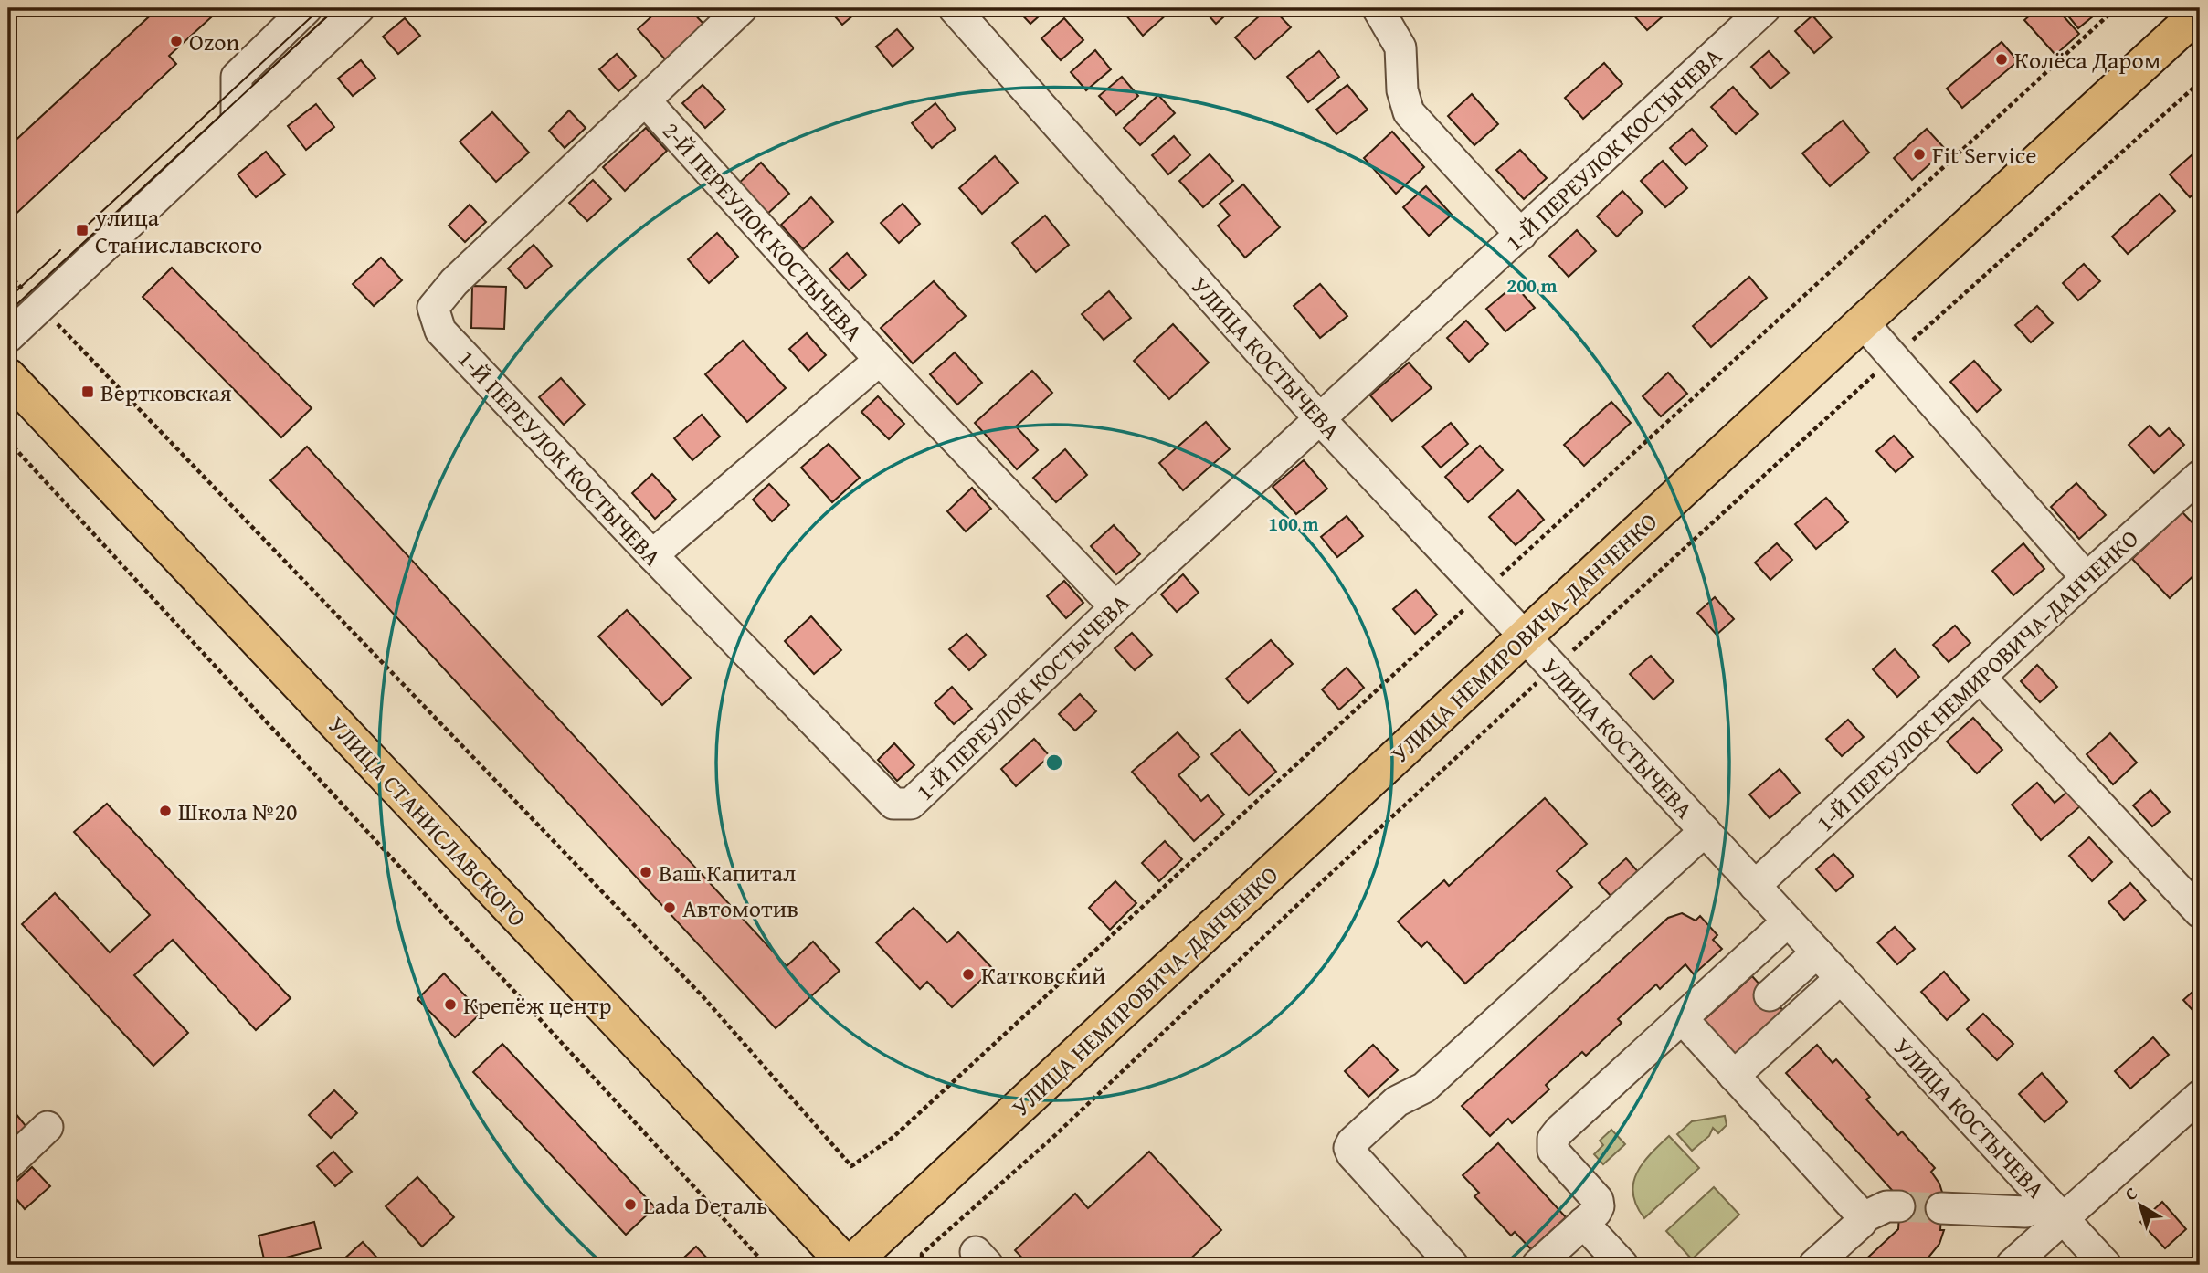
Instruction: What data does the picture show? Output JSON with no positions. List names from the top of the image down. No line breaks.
{"streets":{"main road":["УЛИЦА НЕМИРОВИЧА-ДАНЧЕНКО","УЛИЦА СТАНИСЛАВСКОГО"],"street":["1-Й ПЕРЕУЛОК КОСТЫЧЕВА","2-Й ПЕРЕУЛОК КОСТЫЧЕВА","УЛИЦА КОСТЫЧЕВА","1-Й ПЕРЕУЛОК НЕМИРОВИЧА-ДАНЧЕНКО"]},"crossings":[["1-Й ПЕРЕУЛОК КОСТЫЧЕВА","2-Й ПЕРЕУЛОК КОСТЫЧЕВА"],["1-Й ПЕРЕУЛОК КОСТЫЧЕВА","УЛИЦА КОСТЫЧЕВА"],["УЛИЦА КОСТЫЧЕВА","УЛИЦА НЕМИРОВИЧА-ДАНЧЕНКО"],["УЛИЦА КОСТЫЧЕВА","1-Й ПЕРЕУЛОК НЕМИРОВИЧА-ДАНЧЕНКО"],["УЛИЦА НЕМИРОВИЧА-ДАНЧЕНКО","УЛИЦА СТАНИСЛАВСКОГО"]],"places":{"other":["Ozon","Колёса Даром","Fit Service","Школа №20","Ваш Капитал","Автомотив","Катковский","Крепёж центр","Lada Dеталь"],"transit":["улица Станиславского","Вертковская"]},"north":"top left","rings":["200 m","100 m"]}
